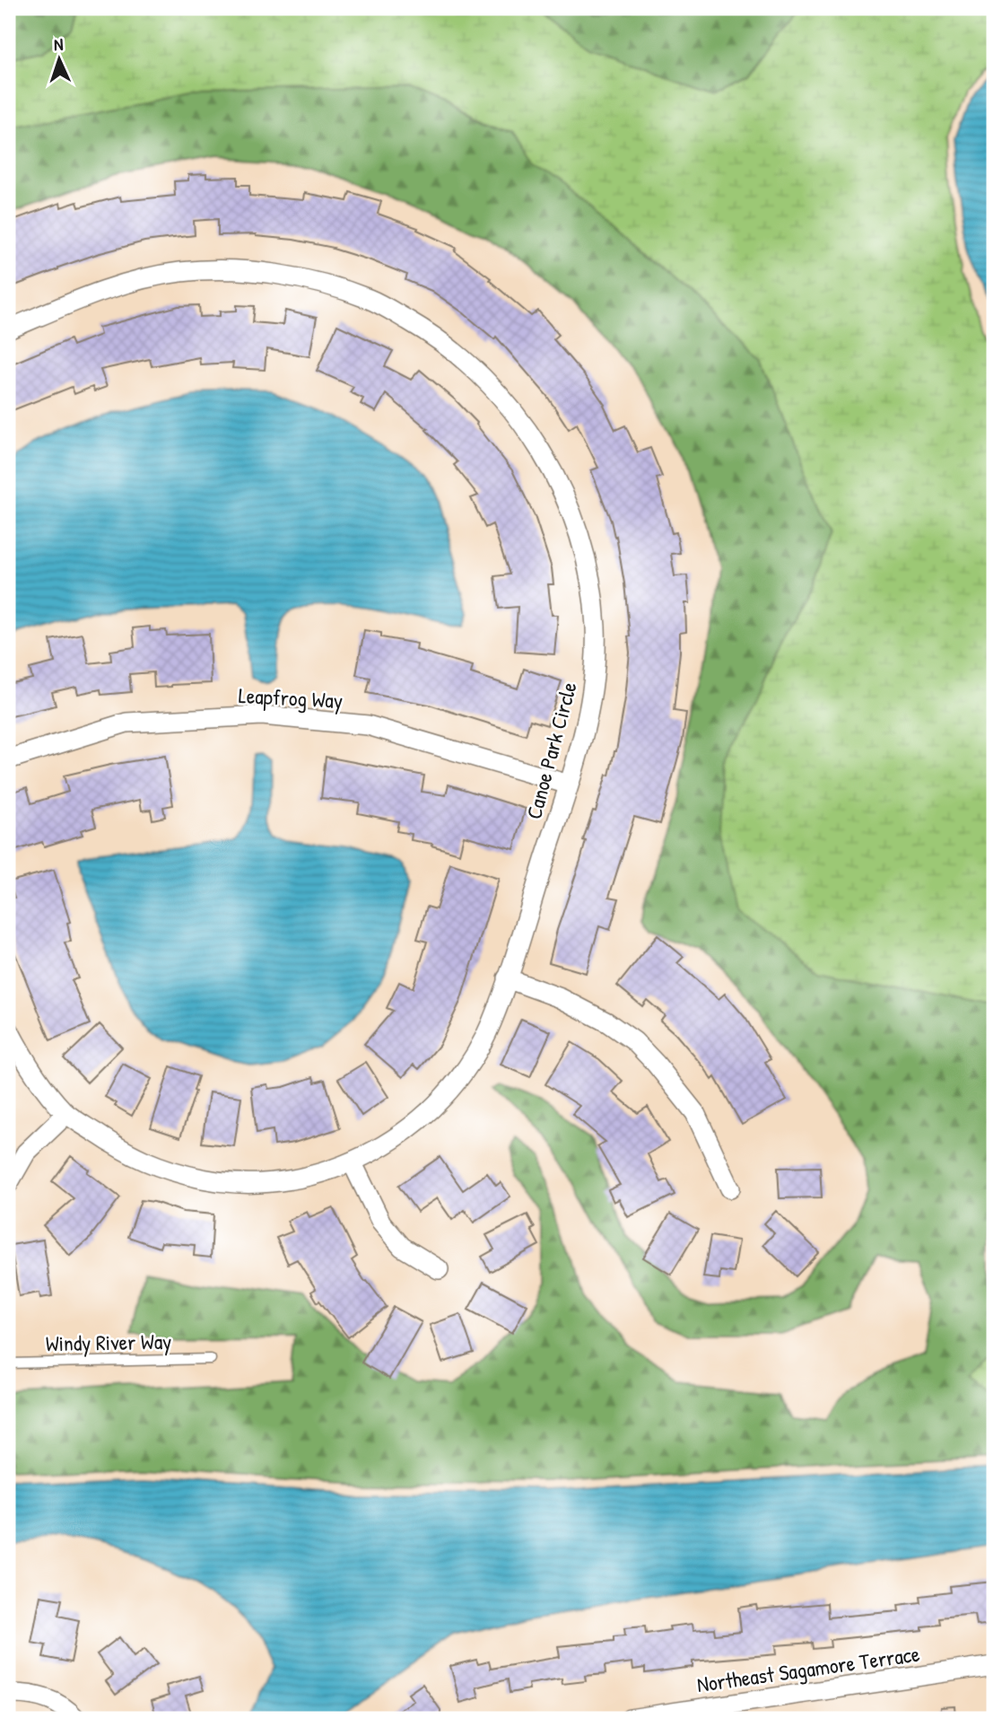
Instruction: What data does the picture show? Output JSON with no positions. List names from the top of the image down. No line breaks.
{"streets":{"street":["Leapfrog Way","Canoe Park Circle","Northeast Sagamore Terrace"],"lane":["Windy River Way"]},"crossings":[["Leapfrog Way","Canoe Park Circle"]],"north":"top"}
